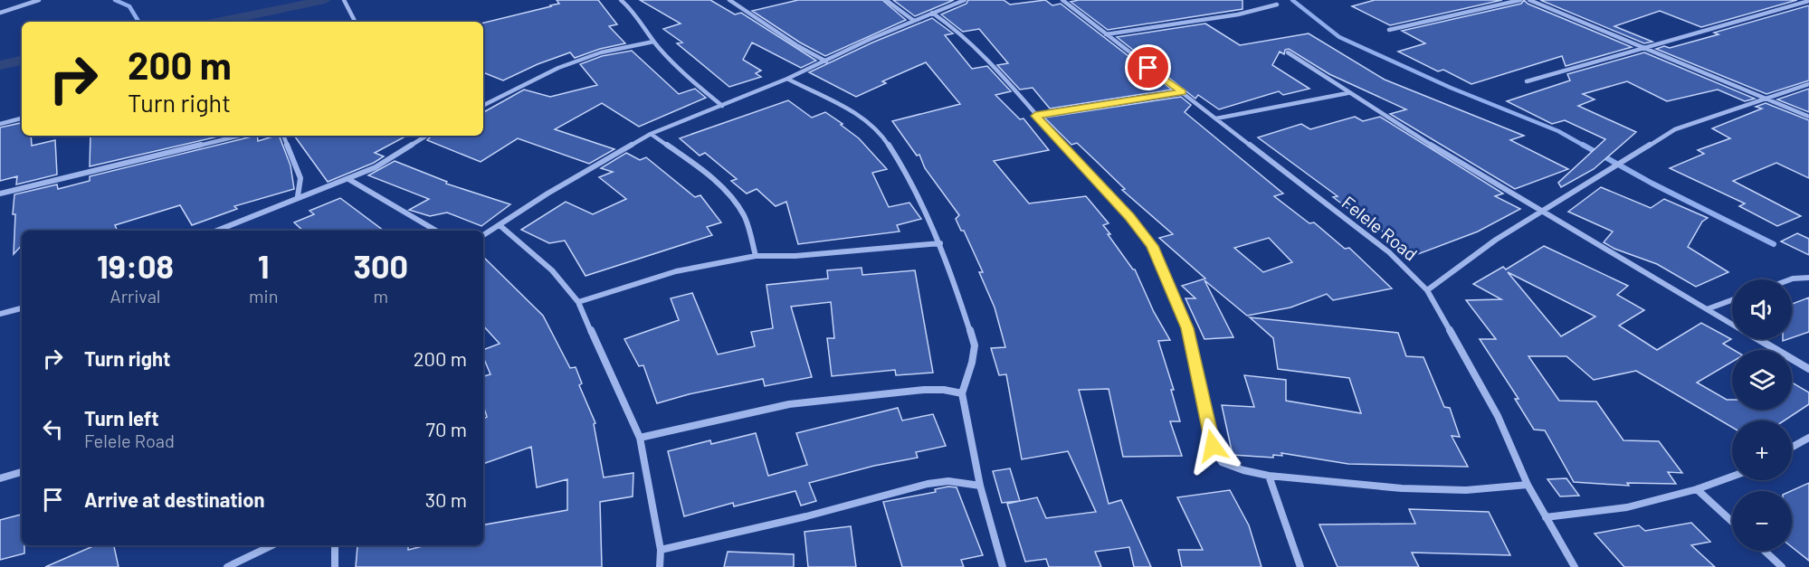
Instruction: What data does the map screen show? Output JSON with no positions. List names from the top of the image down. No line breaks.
{"streets":{"street":["Felele Road"]},"page":{"turn":["200 m","Turn right"],"eta":["19:08","Arrival","1","min","300","m"],"map_buttons":["+","−"],"list":[{"name":"Turn right","value":"200 m"},{"name":"Turn left","note":"Felele Road","value":"70 m"},{"name":"Arrive at destination","value":"30 m"}]}}
